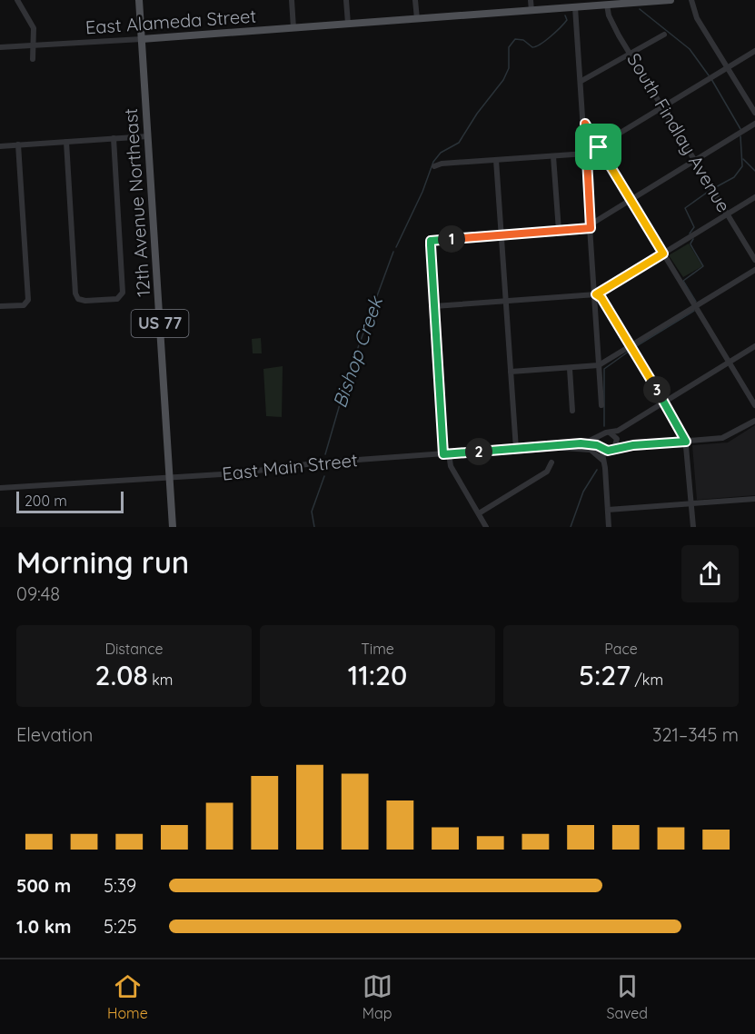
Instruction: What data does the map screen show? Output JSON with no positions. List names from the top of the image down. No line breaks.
{"streets":{"main road":["East Alameda Street","12th Avenue Northeast","US 77"],"street":["South Findlay Avenue","East Main Street"]},"crossings":[["East Alameda Street","South Findlay Avenue"],["East Alameda Street","12th Avenue Northeast"],["East Alameda Street","US 77"],["12th Avenue Northeast","US 77"],["12th Avenue Northeast","East Main Street"]],"water":["Bishop Creek"],"scale_bar":"200 m","page":{"pins":["1","3","2"],"scale":"200 m","heading":["Morning run","09:48"],"stats":[["Distance","2.08 km"],["Time","11:20"],["Pace","5:27 /km"]],"chart":["Elevation","321–345 m"],"list":[{"name":"500 m","note":"5:39"},{"name":"1.0 km","note":"5:25"}],"tabs":["Home","Map","Saved"]}}
